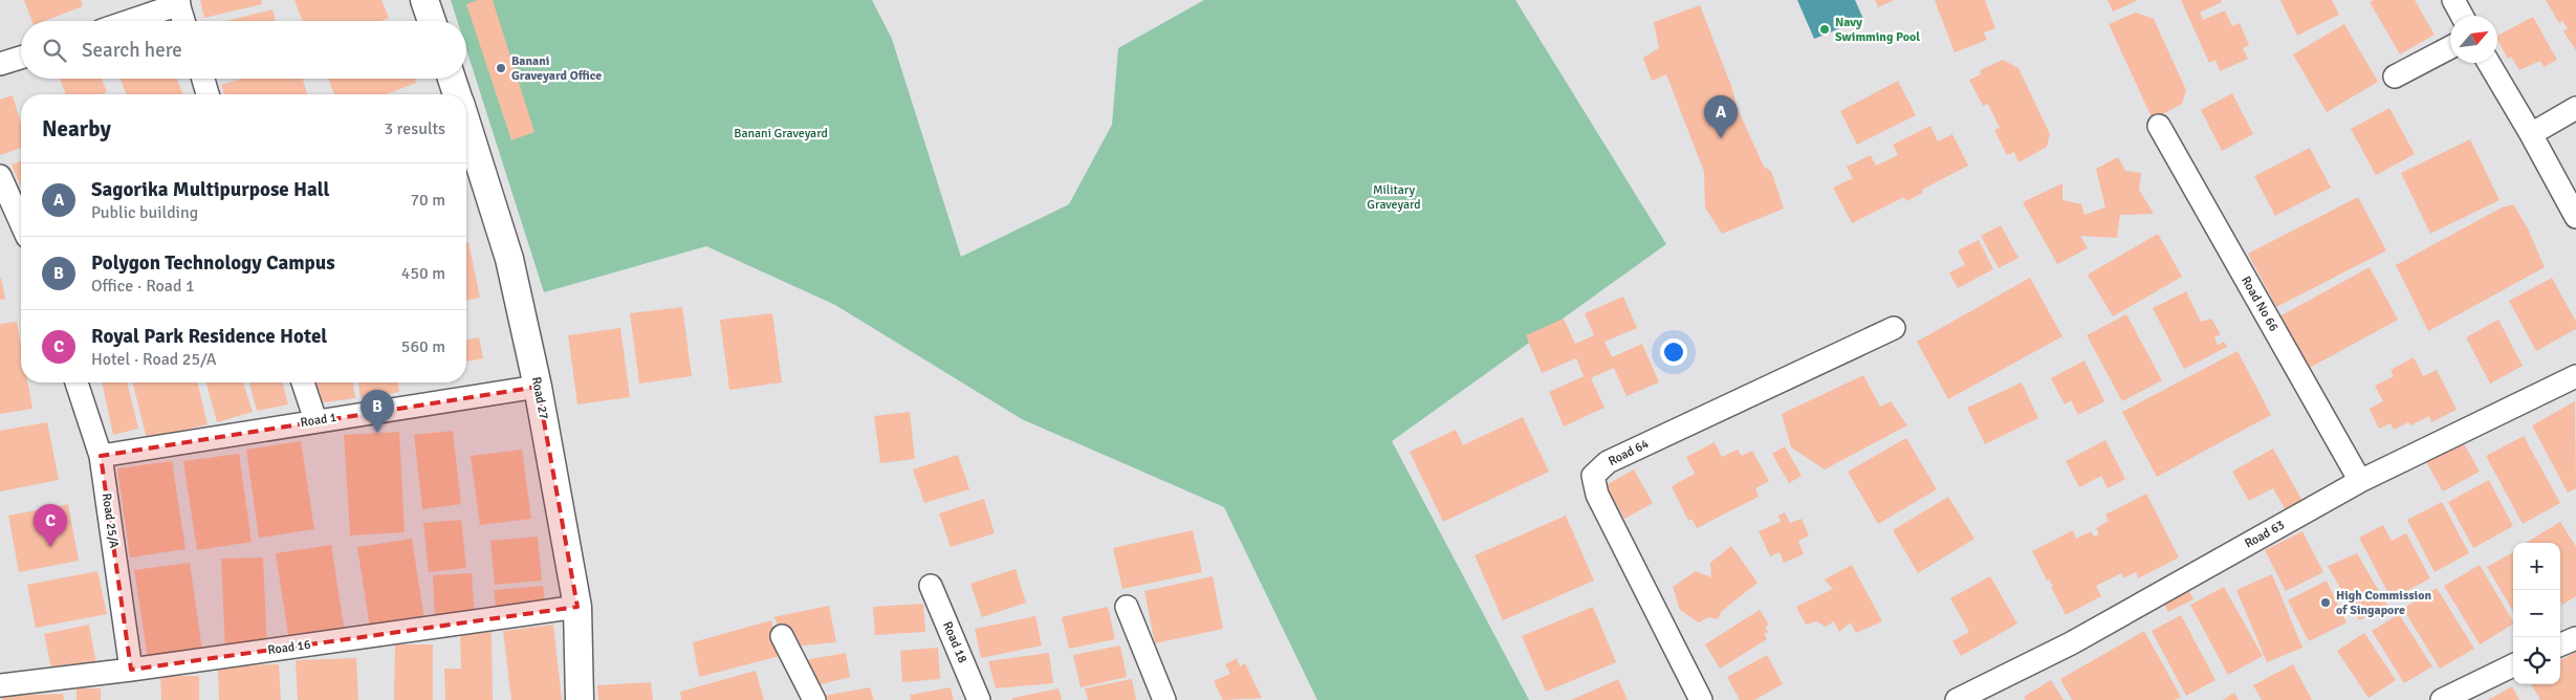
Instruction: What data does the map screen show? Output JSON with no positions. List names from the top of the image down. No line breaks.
{"streets":{"street":["Road No 66","Road 27","Road 1","Road 64","Road 25/A","Road 63","Road 18","Road 16"]},"crossings":[["Road No 66","Road 63"],["Road 27","Road 1"],["Road 27","Road 16"],["Road 1","Road 25/A"],["Road 25/A","Road 16"]],"parks":["Banani Graveyard","Military Graveyard"],"places":["Navy Swimming Pool","Banani Graveyard Office","High Commission of Singapore"],"north":"top right","page":{"search":"Search here","heading":["Nearby","3 results"],"pins":["A","B","C"],"list":[{"mark":"A","name":"Sagorika Multipurpose Hall","note":"Public building","value":"70 m"},{"mark":"B","name":"Polygon Technology Campus","note":"Office · Road 1","value":"450 m"},{"mark":"C","name":"Royal Park Residence Hotel","note":"Hotel · Road 25/A","value":"560 m"}],"map_buttons":["+","−"]}}
